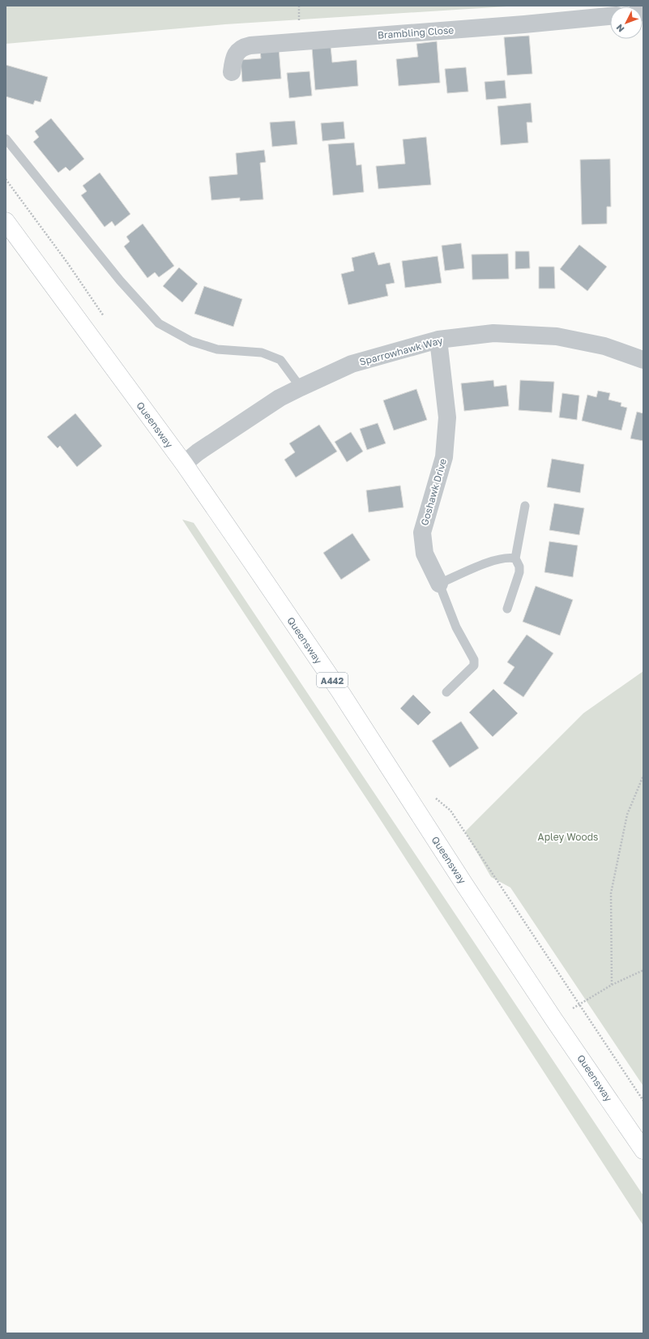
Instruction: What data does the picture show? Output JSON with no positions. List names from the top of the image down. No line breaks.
{"streets":{"main road":["Queensway","A442"],"street":["Brambling Close","Sparrowhawk Way","Goshawk Drive"]},"crossings":[["Sparrowhawk Way","Queensway"],["Sparrowhawk Way","Goshawk Drive"]],"parks":["Apley Woods"],"north":"bottom left"}
